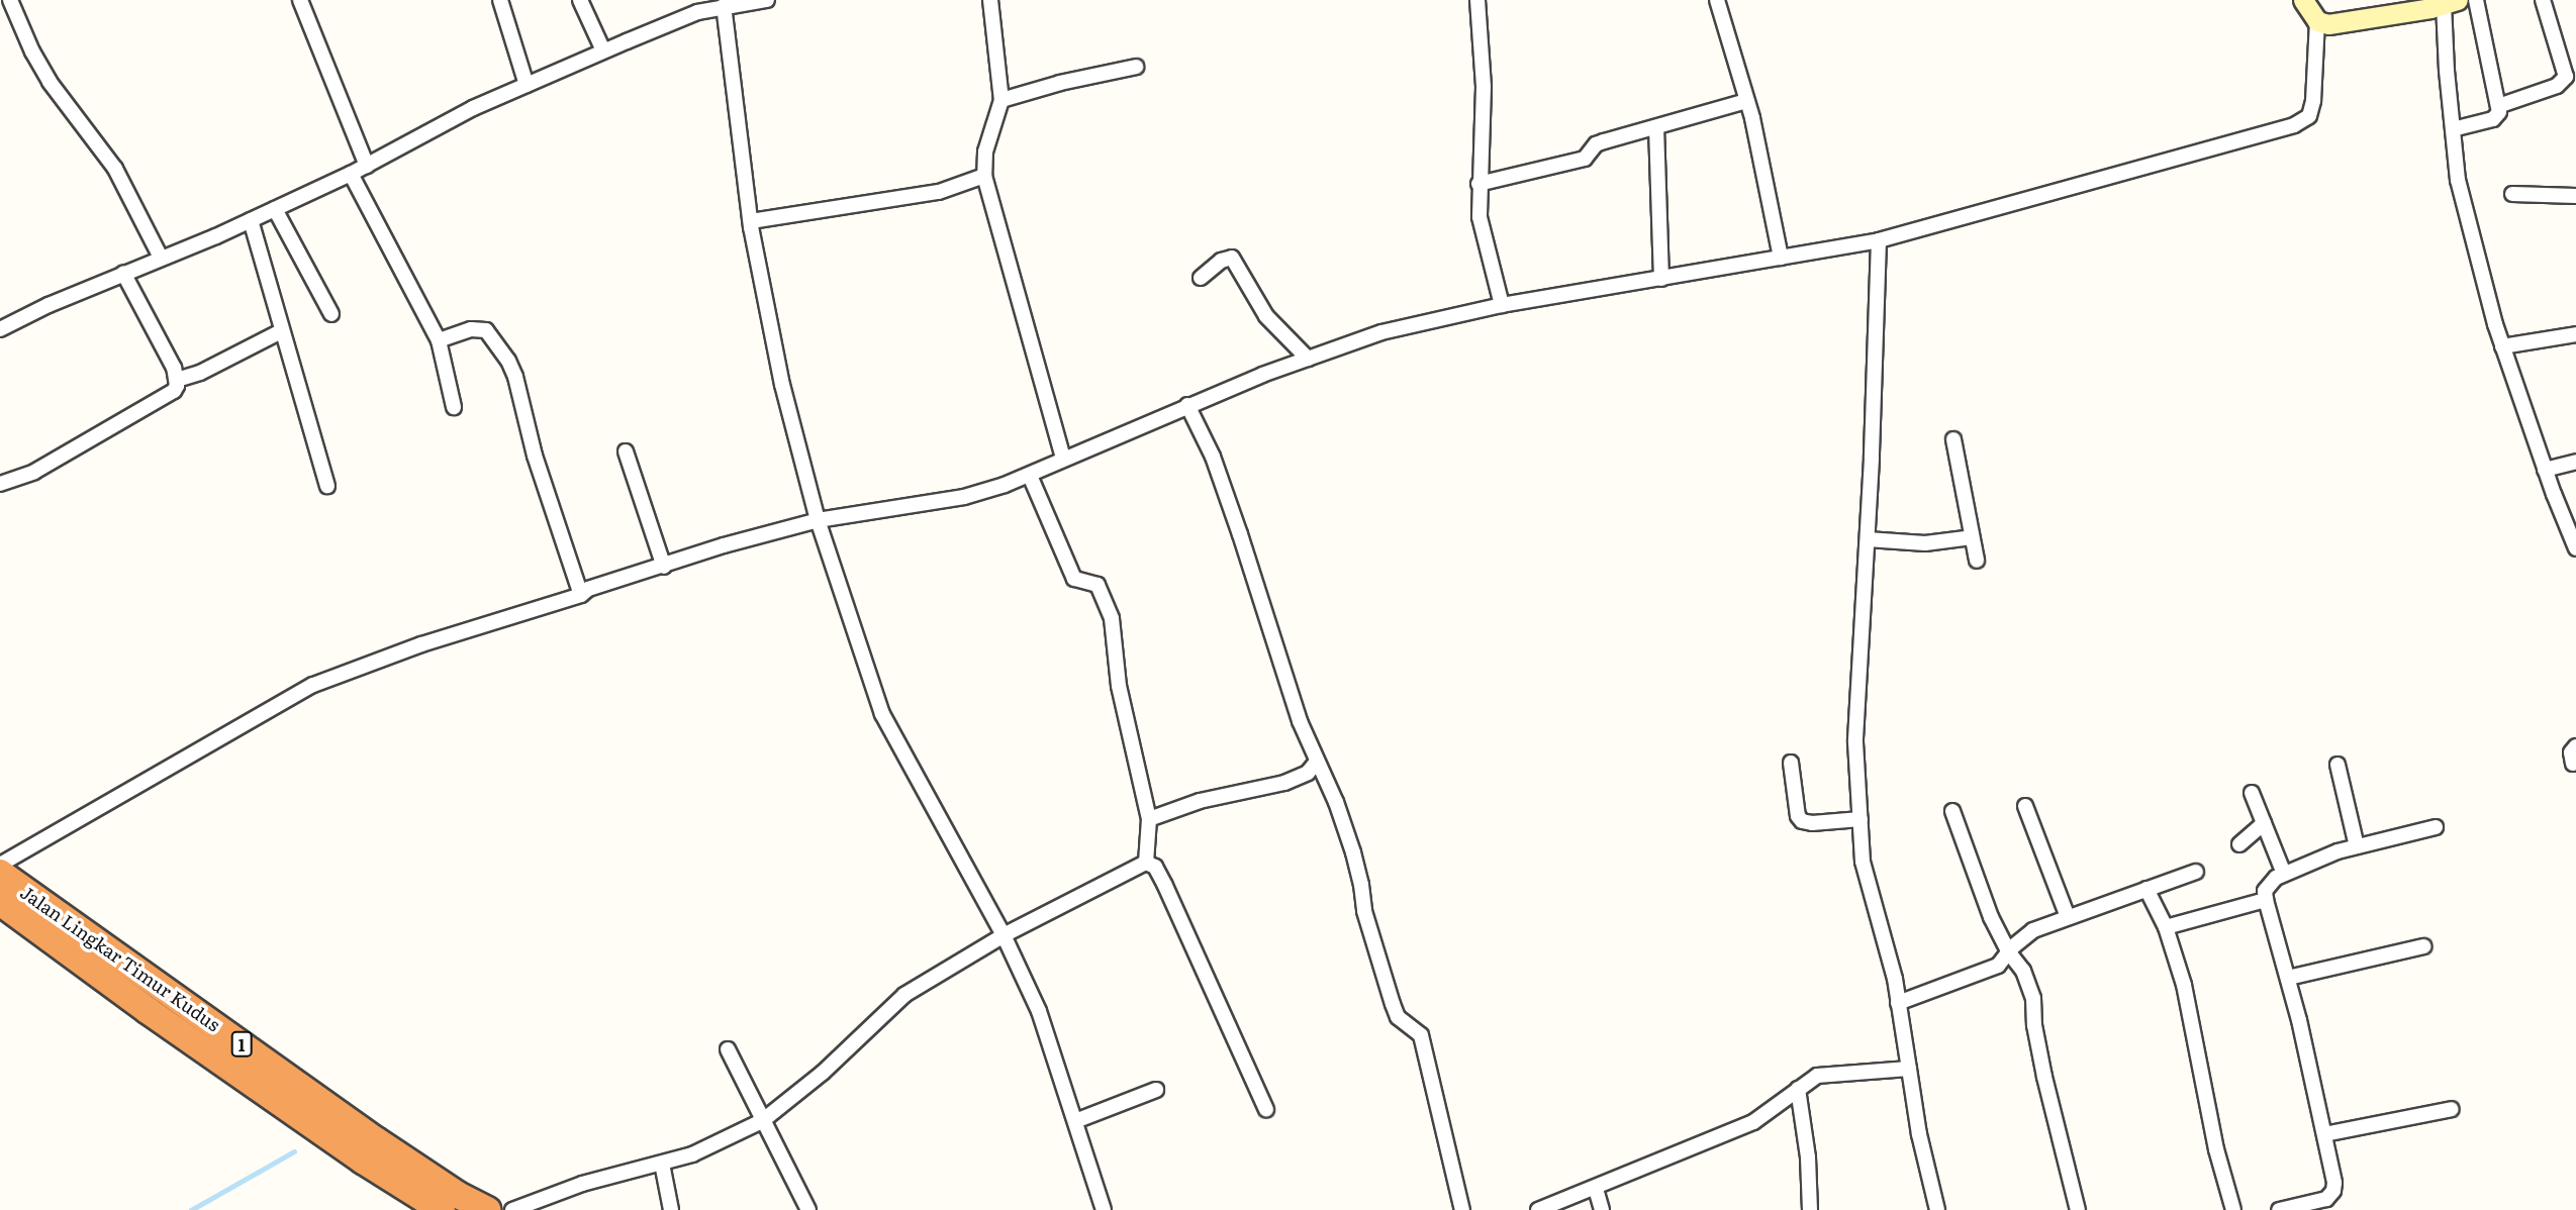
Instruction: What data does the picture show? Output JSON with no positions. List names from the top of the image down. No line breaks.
{"streets":{"highway":["Jalan Lingkar Timur Kudus","1"]}}
